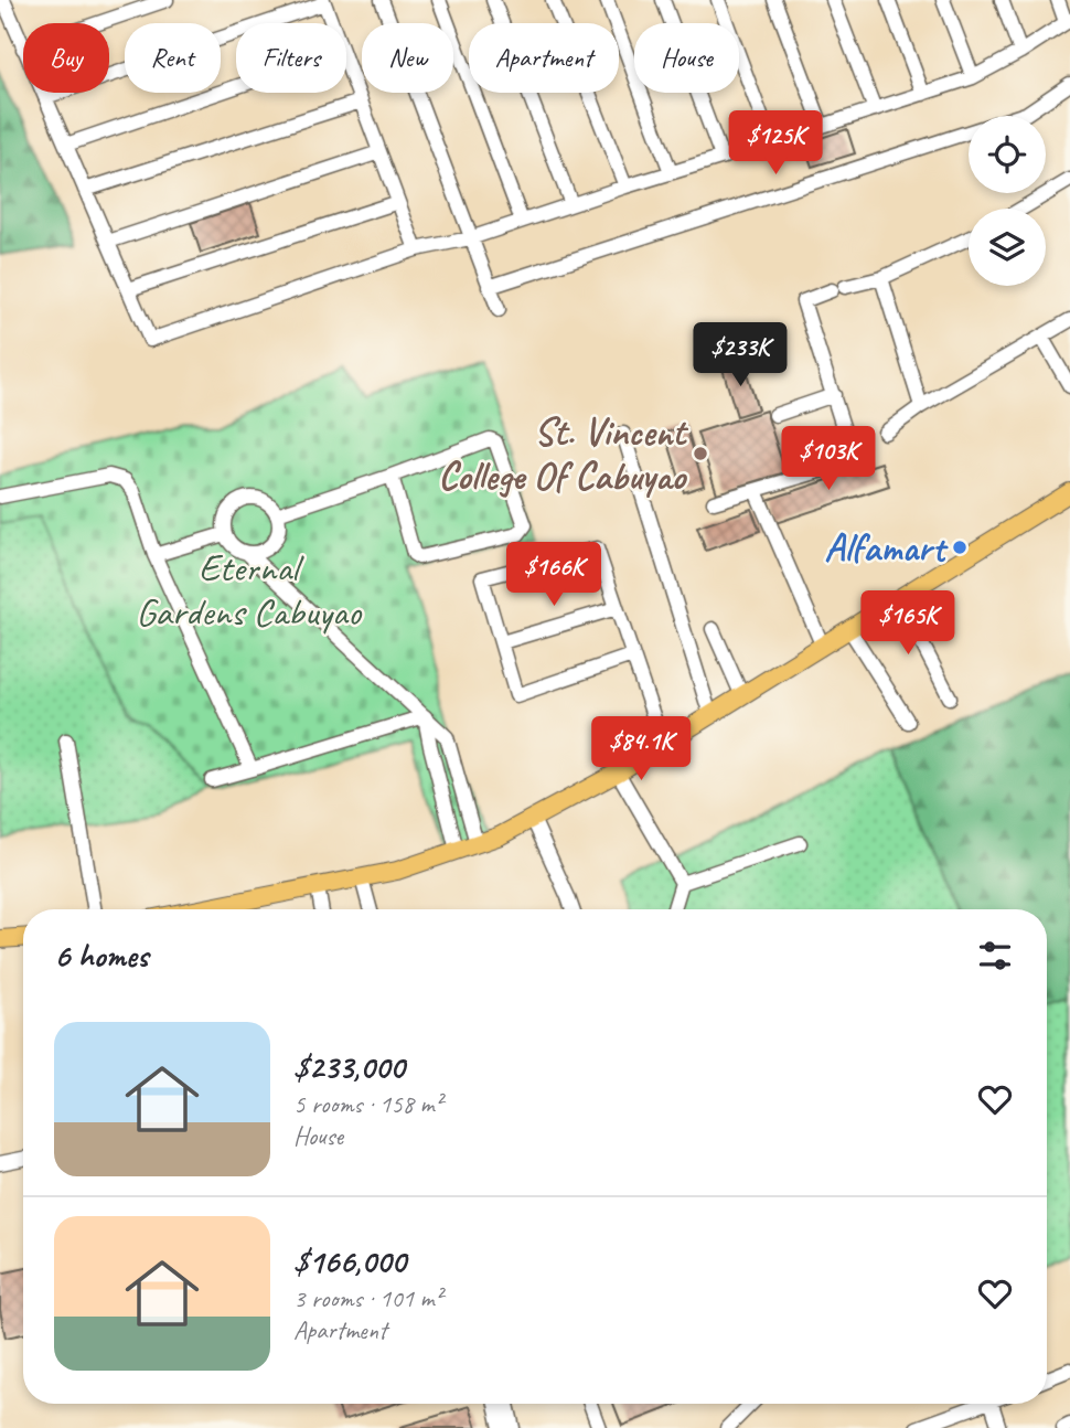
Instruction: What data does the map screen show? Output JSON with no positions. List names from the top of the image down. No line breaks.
{"parks":["Eternal Gardens Cabuyao"],"places":["St. Vincent College Of Cabuyao","Alfamart"],"page":{"chip":["Buy","Rent","Filters","New","Apartment","House"],"price":["$125K","$233K","$103K","$166K","$165K","$84.1K"],"heading":"6 homes","list":[{"name":"$233,000","note":"5 rooms · 158 m² · House"},{"name":"$166,000","note":"3 rooms · 101 m² · Apartment"}]}}
